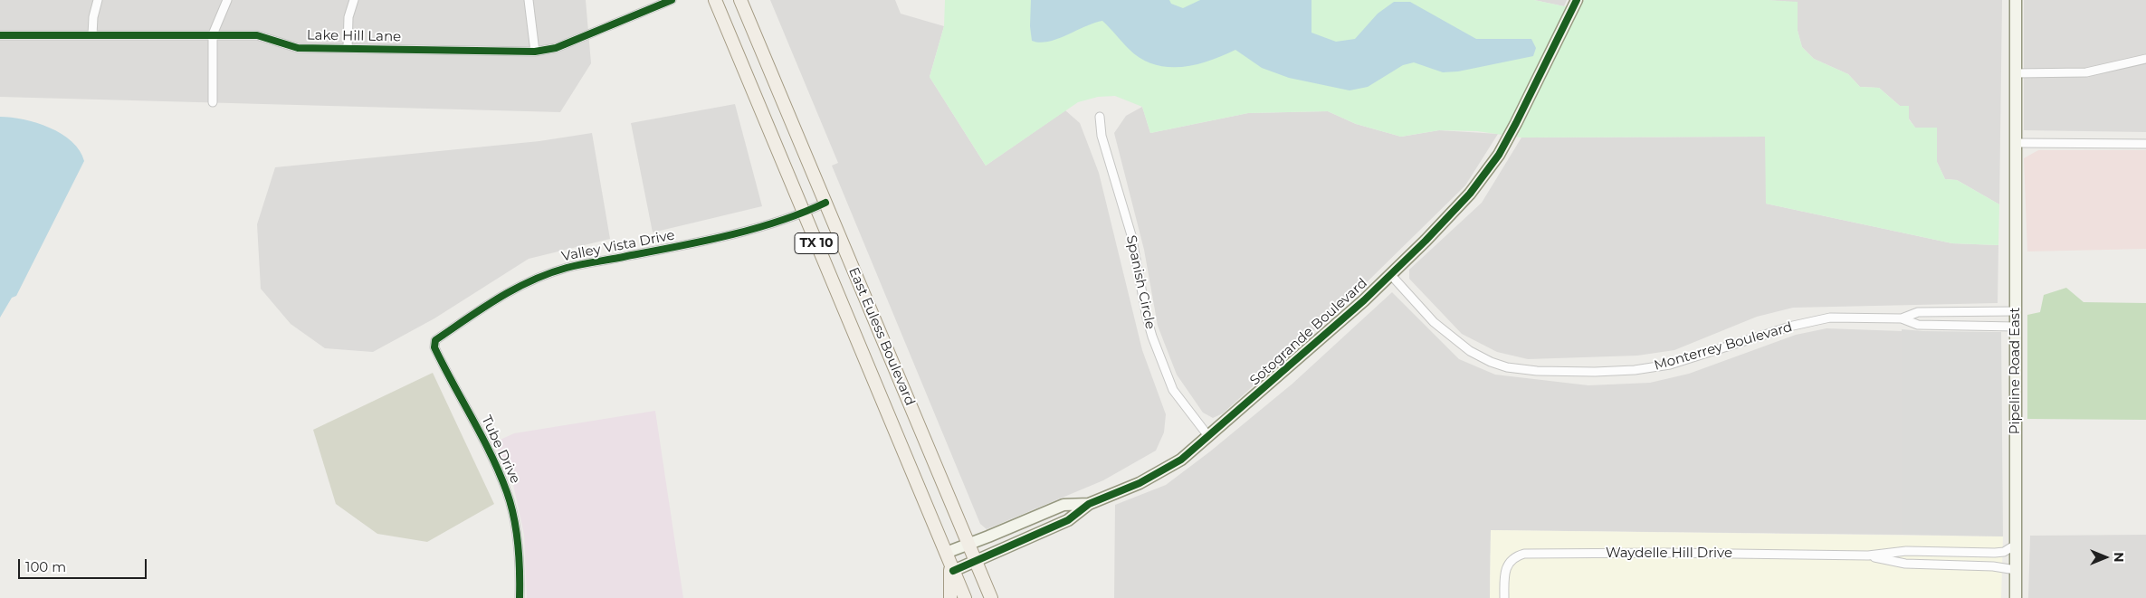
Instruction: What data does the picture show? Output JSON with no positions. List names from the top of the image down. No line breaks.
{"streets":{"main road":["TX 10","East Euless Boulevard"],"street":["Lake Hill Lane","Valley Vista Drive","Spanish Circle","Sotogrande Boulevard","Monterrey Boulevard","Pipeline Road East","Tube Drive","Waydelle Hill Drive"]},"crossings":[["Valley Vista Drive","East Euless Boulevard"],["Valley Vista Drive","Tube Drive"],["Spanish Circle","Sotogrande Boulevard"],["Sotogrande Boulevard","East Euless Boulevard"],["Sotogrande Boulevard","Monterrey Boulevard"],["Monterrey Boulevard","Pipeline Road East"],["Pipeline Road East","Waydelle Hill Drive"]],"scale_bar":"100 m","north":"right"}
